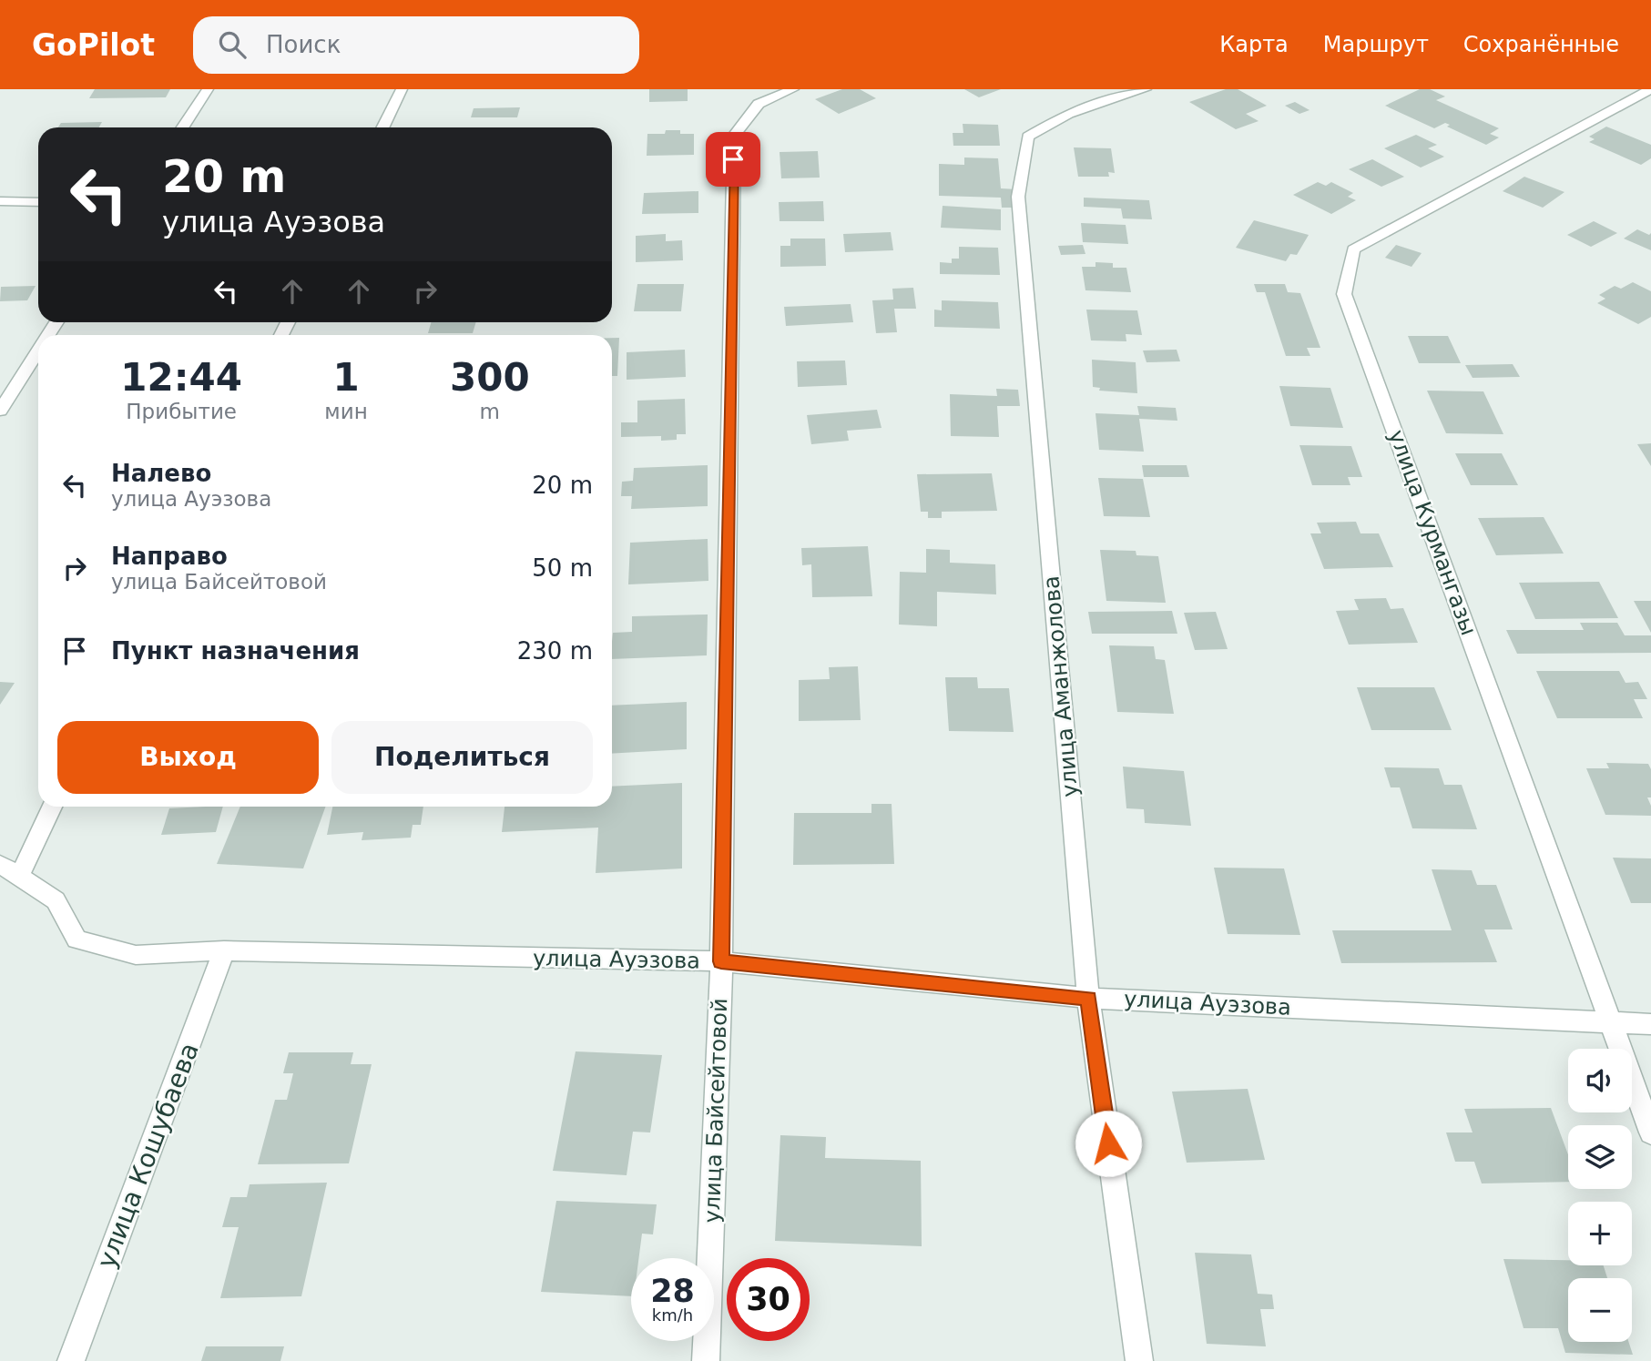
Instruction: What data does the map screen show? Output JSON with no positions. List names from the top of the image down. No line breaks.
{"streets":{"street":["улица Курмангазы","улица Аманжолова","улица Ауэзова","улица Байсейтовой","улица Кошубаева"]},"crossings":[["улица Курмангазы","улица Ауэзова"],["улица Аманжолова","улица Ауэзова"],["улица Ауэзова","улица Байсейтовой"],["улица Ауэзова","улица Кошубаева"]],"page":{"header":"GoPilot","search":"Поиск","nav":["Карта","Маршрут","Сохранённые"],"turn":["20 m","улица Ауэзова"],"eta":["12:44","Прибытие","1","мин","300","m"],"list":[{"name":"Налево","note":"улица Ауэзова","value":"20 m"},{"name":"Направо","note":"улица Байсейтовой","value":"50 m"},{"name":"Пункт назначения","value":"230 m"}],"buttons":["Выход","Поделиться"],"map_buttons":["+","−"],"speed":"28 km/h","limit":"30"}}
